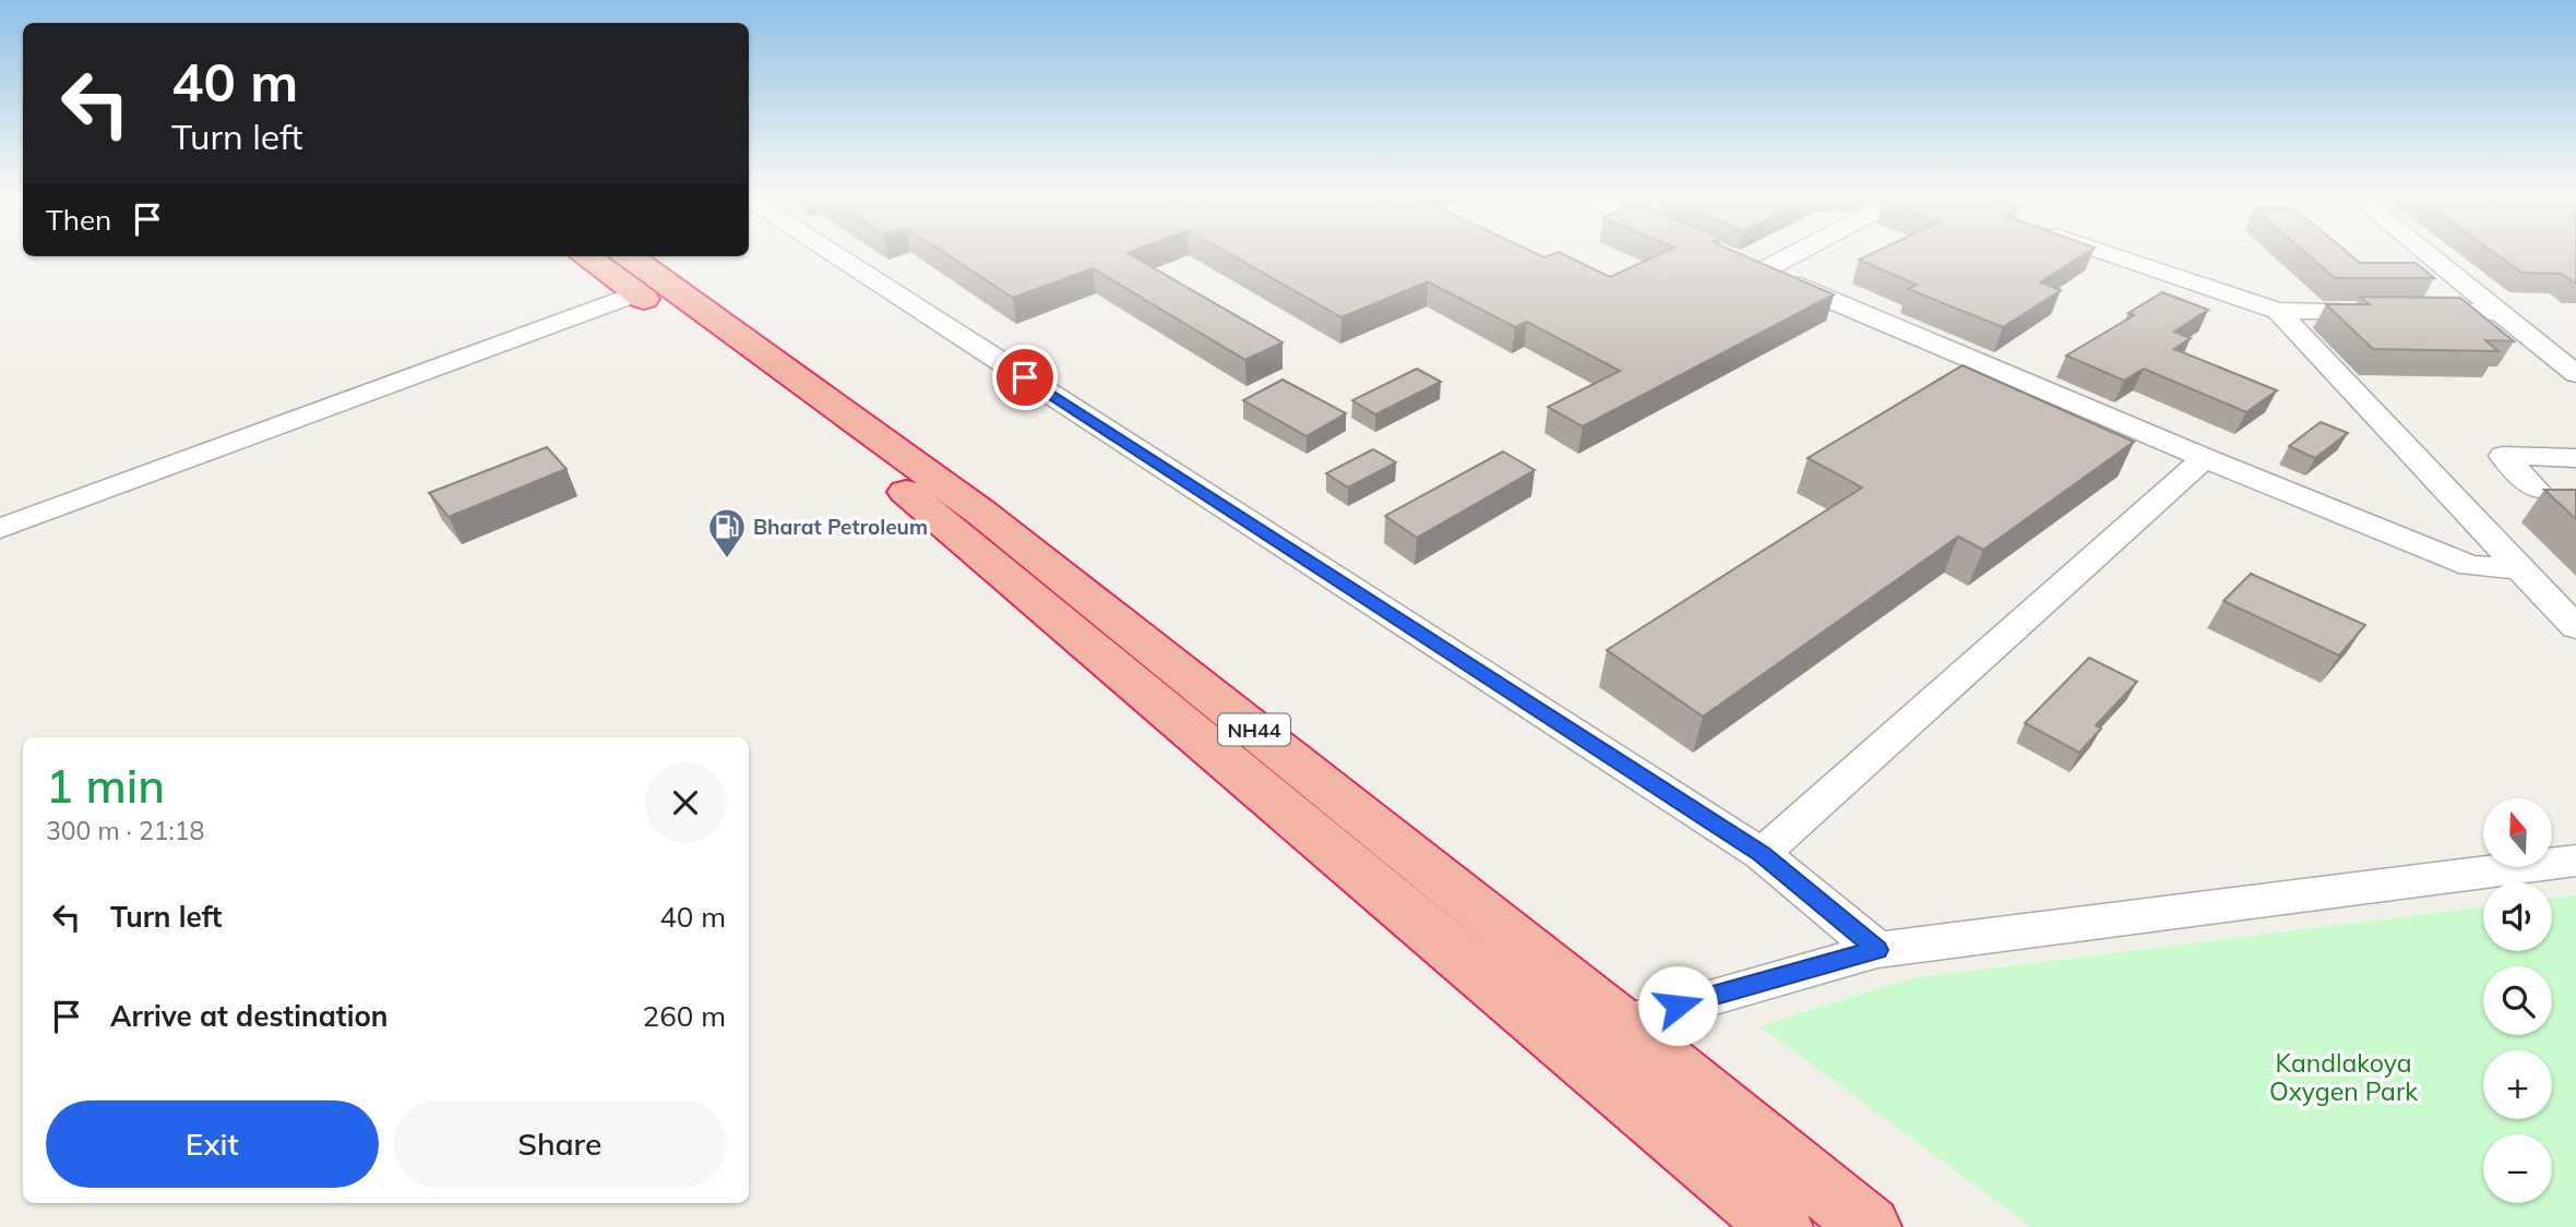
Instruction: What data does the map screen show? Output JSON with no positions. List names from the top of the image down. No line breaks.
{"streets":{"highway":["NH44"]},"parks":["Kandlakoya Oxygen Park"],"places":{"fuel station":["Bharat Petroleum"]},"north":"top","page":{"turn":["40 m","Turn left"],"then":"Then","heading":["1 min","300 m · 21:18"],"map_buttons":["+","−"],"list":[{"name":"Turn left","value":"40 m"},{"name":"Arrive at destination","value":"260 m"}],"buttons":["Exit","Share"]}}
